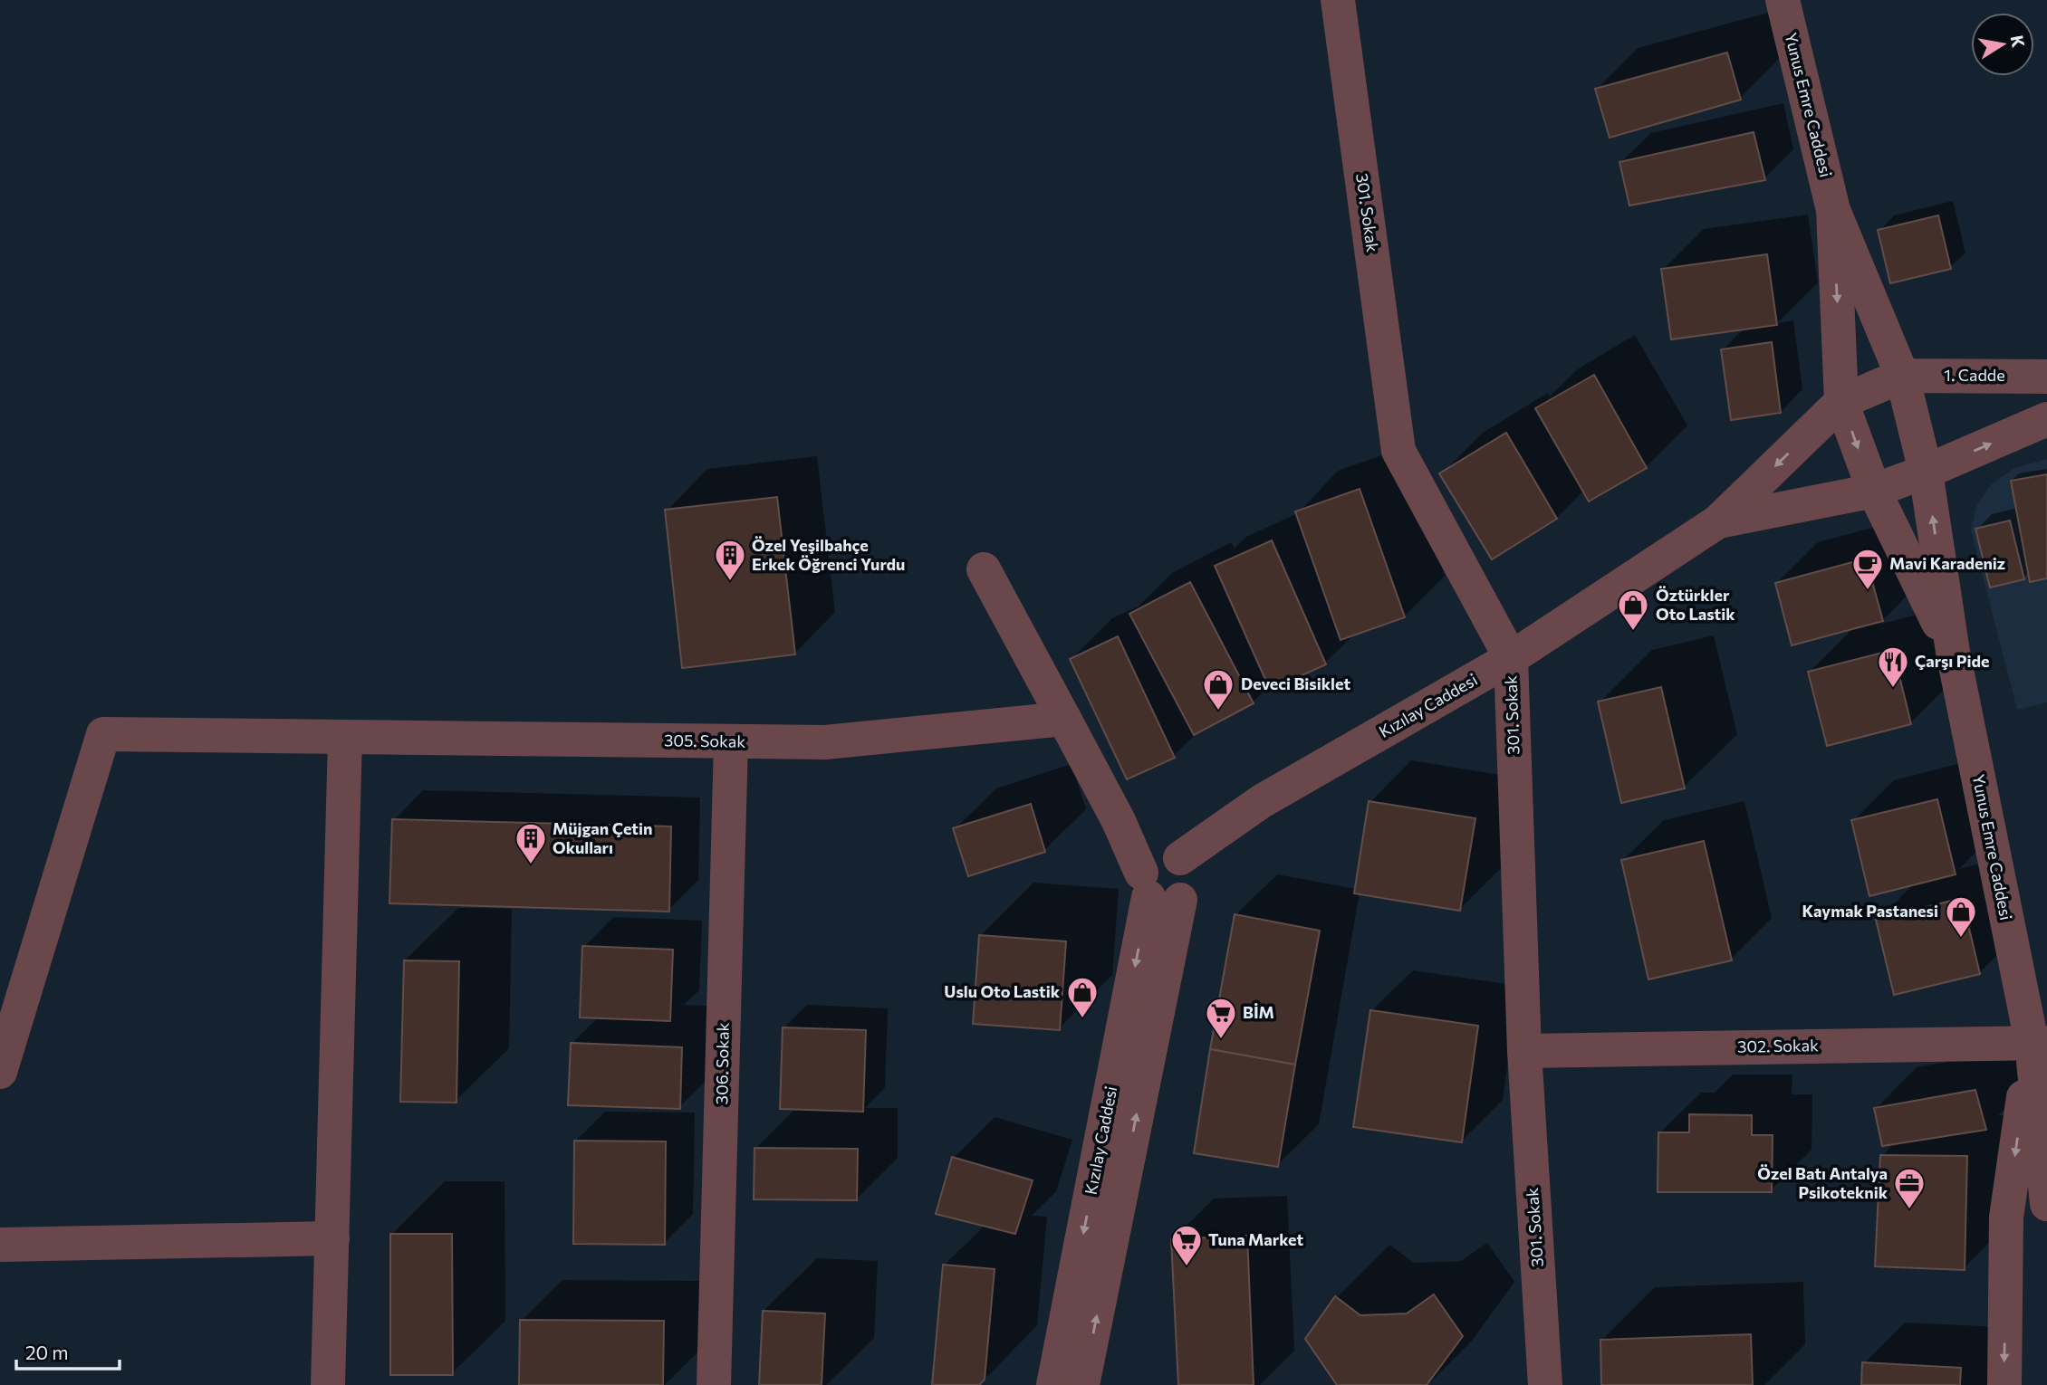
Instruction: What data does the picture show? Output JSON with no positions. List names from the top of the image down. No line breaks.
{"streets":{"street":["Yunus Emre Caddesi","301. Sokak","1. Cadde","Kızılay Caddesi","305. Sokak","302. Sokak","306. Sokak"]},"crossings":[["Yunus Emre Caddesi","1. Cadde"],["Yunus Emre Caddesi","Kızılay Caddesi"],["Yunus Emre Caddesi","302. Sokak"],["301. Sokak","Kızılay Caddesi"],["301. Sokak","302. Sokak"],["305. Sokak","306. Sokak"]],"places":{"building":["Özel Yeşilbahçe Erkek Öğrenci Yurdu","Müjgan Çetin Okulları"],"cafe":["Mavi Karadeniz"],"shop":["Öztürkler Oto Lastik","Deveci Bisiklet","Kaymak Pastanesi","Uslu Oto Lastik"],"restaurant":["Çarşı Pide"],"supermarket":["BİM","Tuna Market"],"office":["Özel Batı Antalya Psikoteknik"]},"scale_bar":"20 m","north":"right"}
